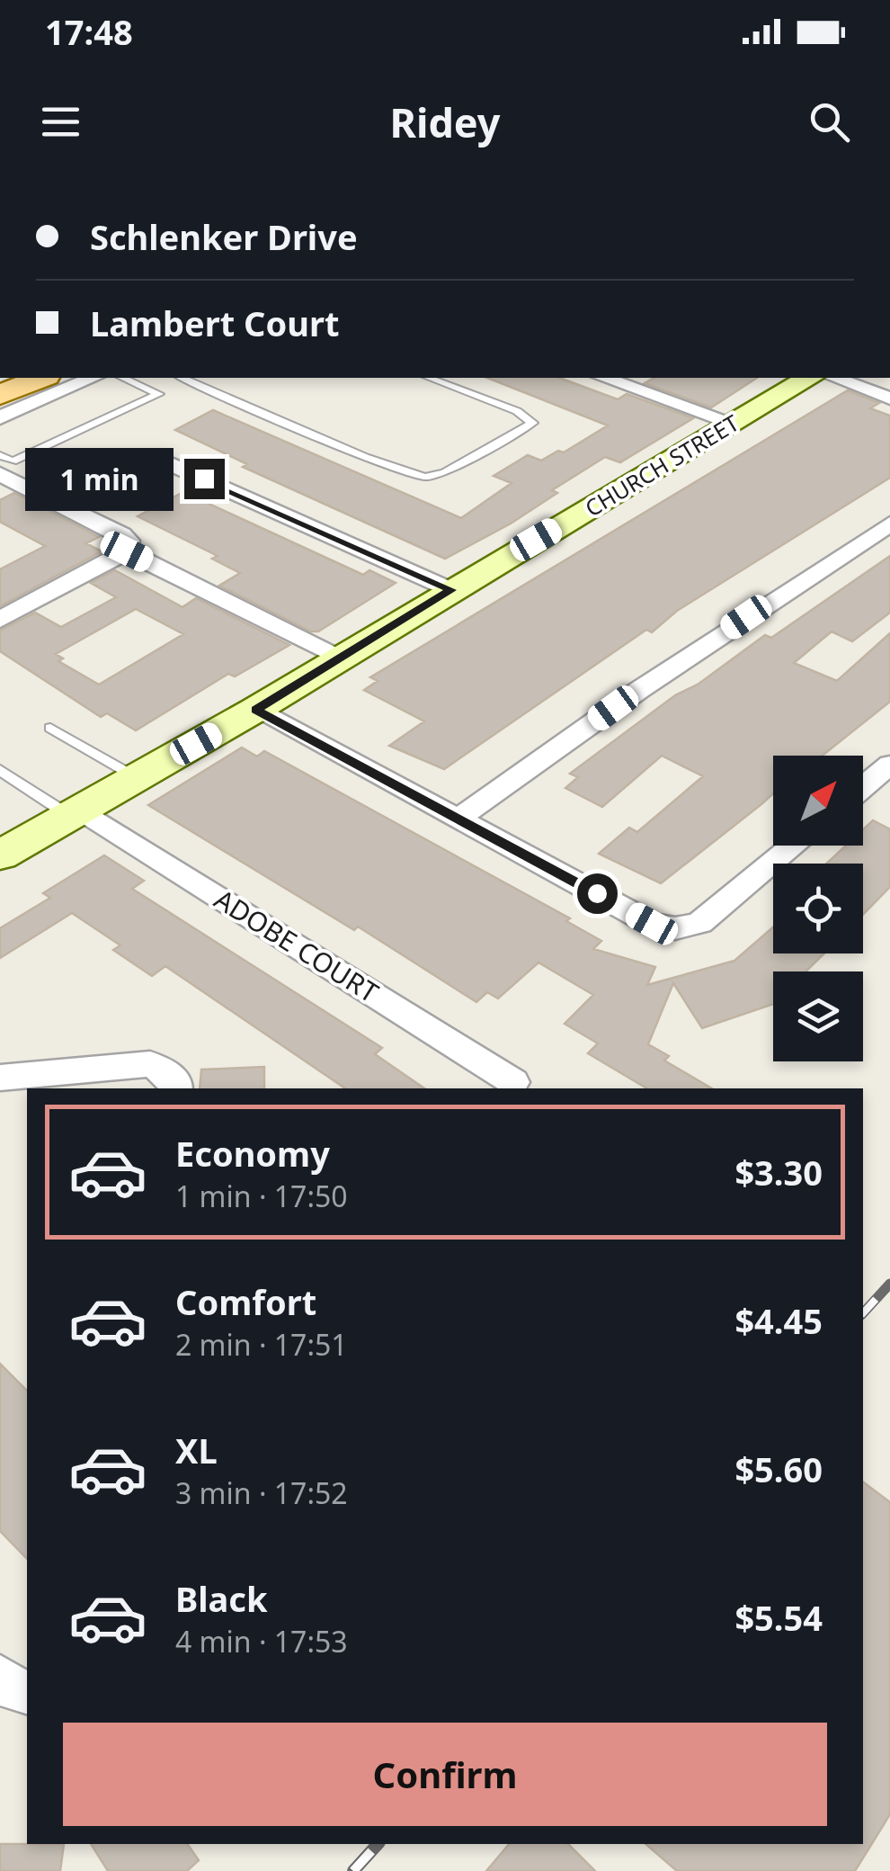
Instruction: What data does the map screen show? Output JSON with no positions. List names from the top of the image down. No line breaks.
{"streets":{"street":["CHURCH STREET","ADOBE COURT"]},"crossings":[["CHURCH STREET","ADOBE COURT"]],"north":"top right","page":{"status":"17:48","header":"Ridey","banner":["Schlenker Drive","Lambert Court"],"bubble":"1 min","list":[{"name":"Economy","note":"1 min · 17:50","value":"$3.30"},{"name":"Comfort","note":"2 min · 17:51","value":"$4.45"},{"name":"XL","note":"3 min · 17:52","value":"$5.60"},{"name":"Black","note":"4 min · 17:53","value":"$5.54"}],"buttons":"Confirm"}}
